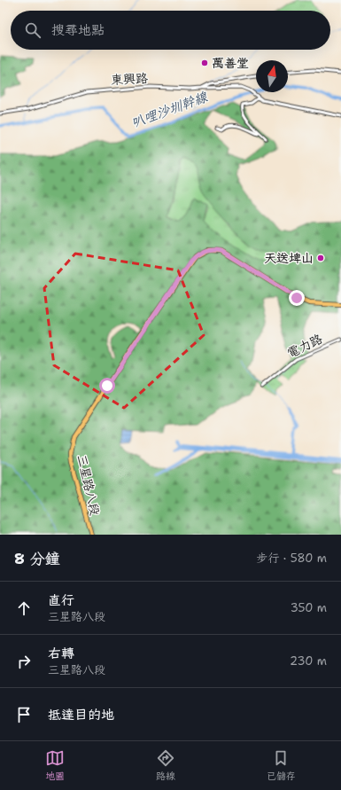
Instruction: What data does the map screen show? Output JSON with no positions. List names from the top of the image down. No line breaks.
{"streets":{"main road":["三星路八段"],"street":["東興路","電力路"]},"water":["叭哩沙圳幹線"],"places":["萬善堂","天送埤山"],"north":"top","page":{"search":"搜尋地點","heading":["8 分鐘","步行 · 580 m"],"list":[["直行","三星路八段","350 m"],["右轉","三星路八段","230 m"],"抵達目的地"],"nav":["地圖","路線","已儲存"]}}
